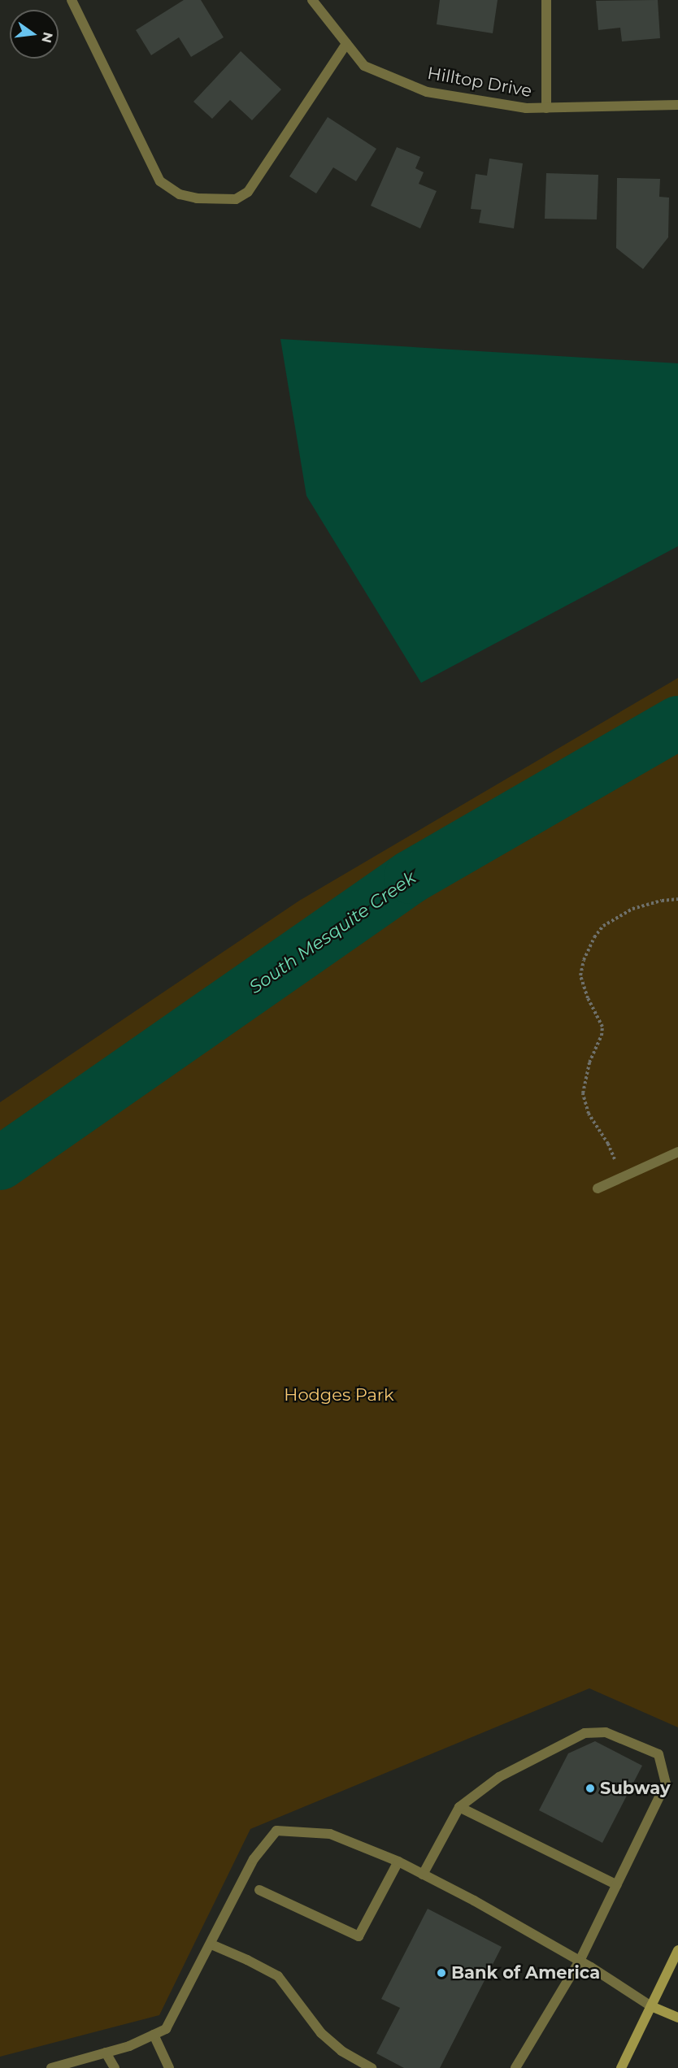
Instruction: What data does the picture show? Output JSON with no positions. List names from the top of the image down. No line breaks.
{"streets":{"street":["Hilltop Drive"]},"water":["South Mesquite Creek"],"parks":["Hodges Park"],"places":["Subway","Bank of America"],"north":"right"}
